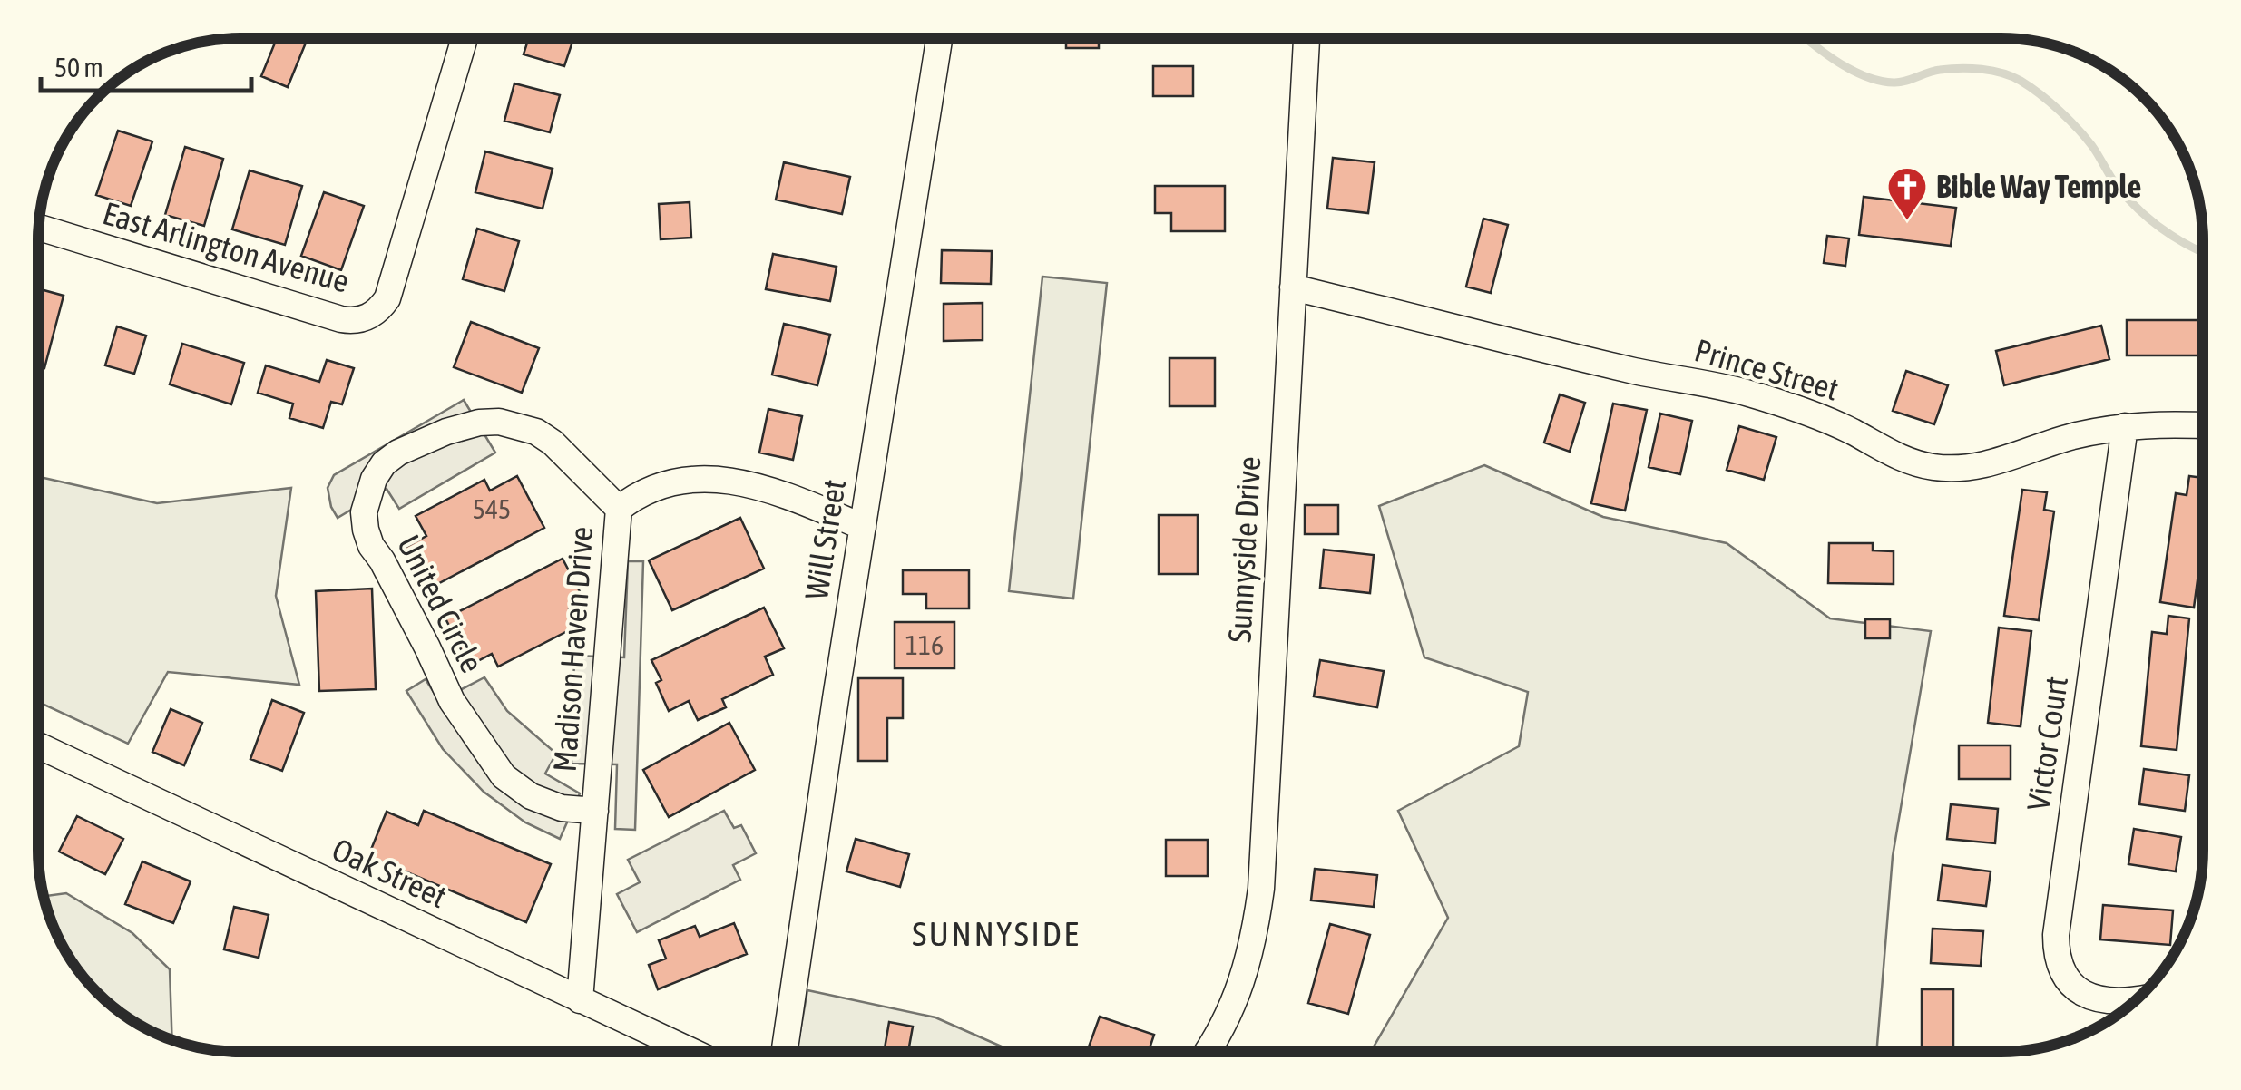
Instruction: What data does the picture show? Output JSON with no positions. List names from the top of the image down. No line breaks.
{"streets":{"street":["East Arlington Avenue","Prince Street","Will Street","Sunnyside Drive","United Circle","Madison Haven Drive","Victor Court","Oak Street"]},"crossings":[["Prince Street","Sunnyside Drive"],["Prince Street","Victor Court"],["Will Street","Madison Haven Drive"],["United Circle","Madison Haven Drive"],["Madison Haven Drive","Oak Street"]],"districts":["SUNNYSIDE"],"places":{"church":["Bible Way Temple"]},"house_numbers":["545","116"],"scale_bar":"50 m"}
